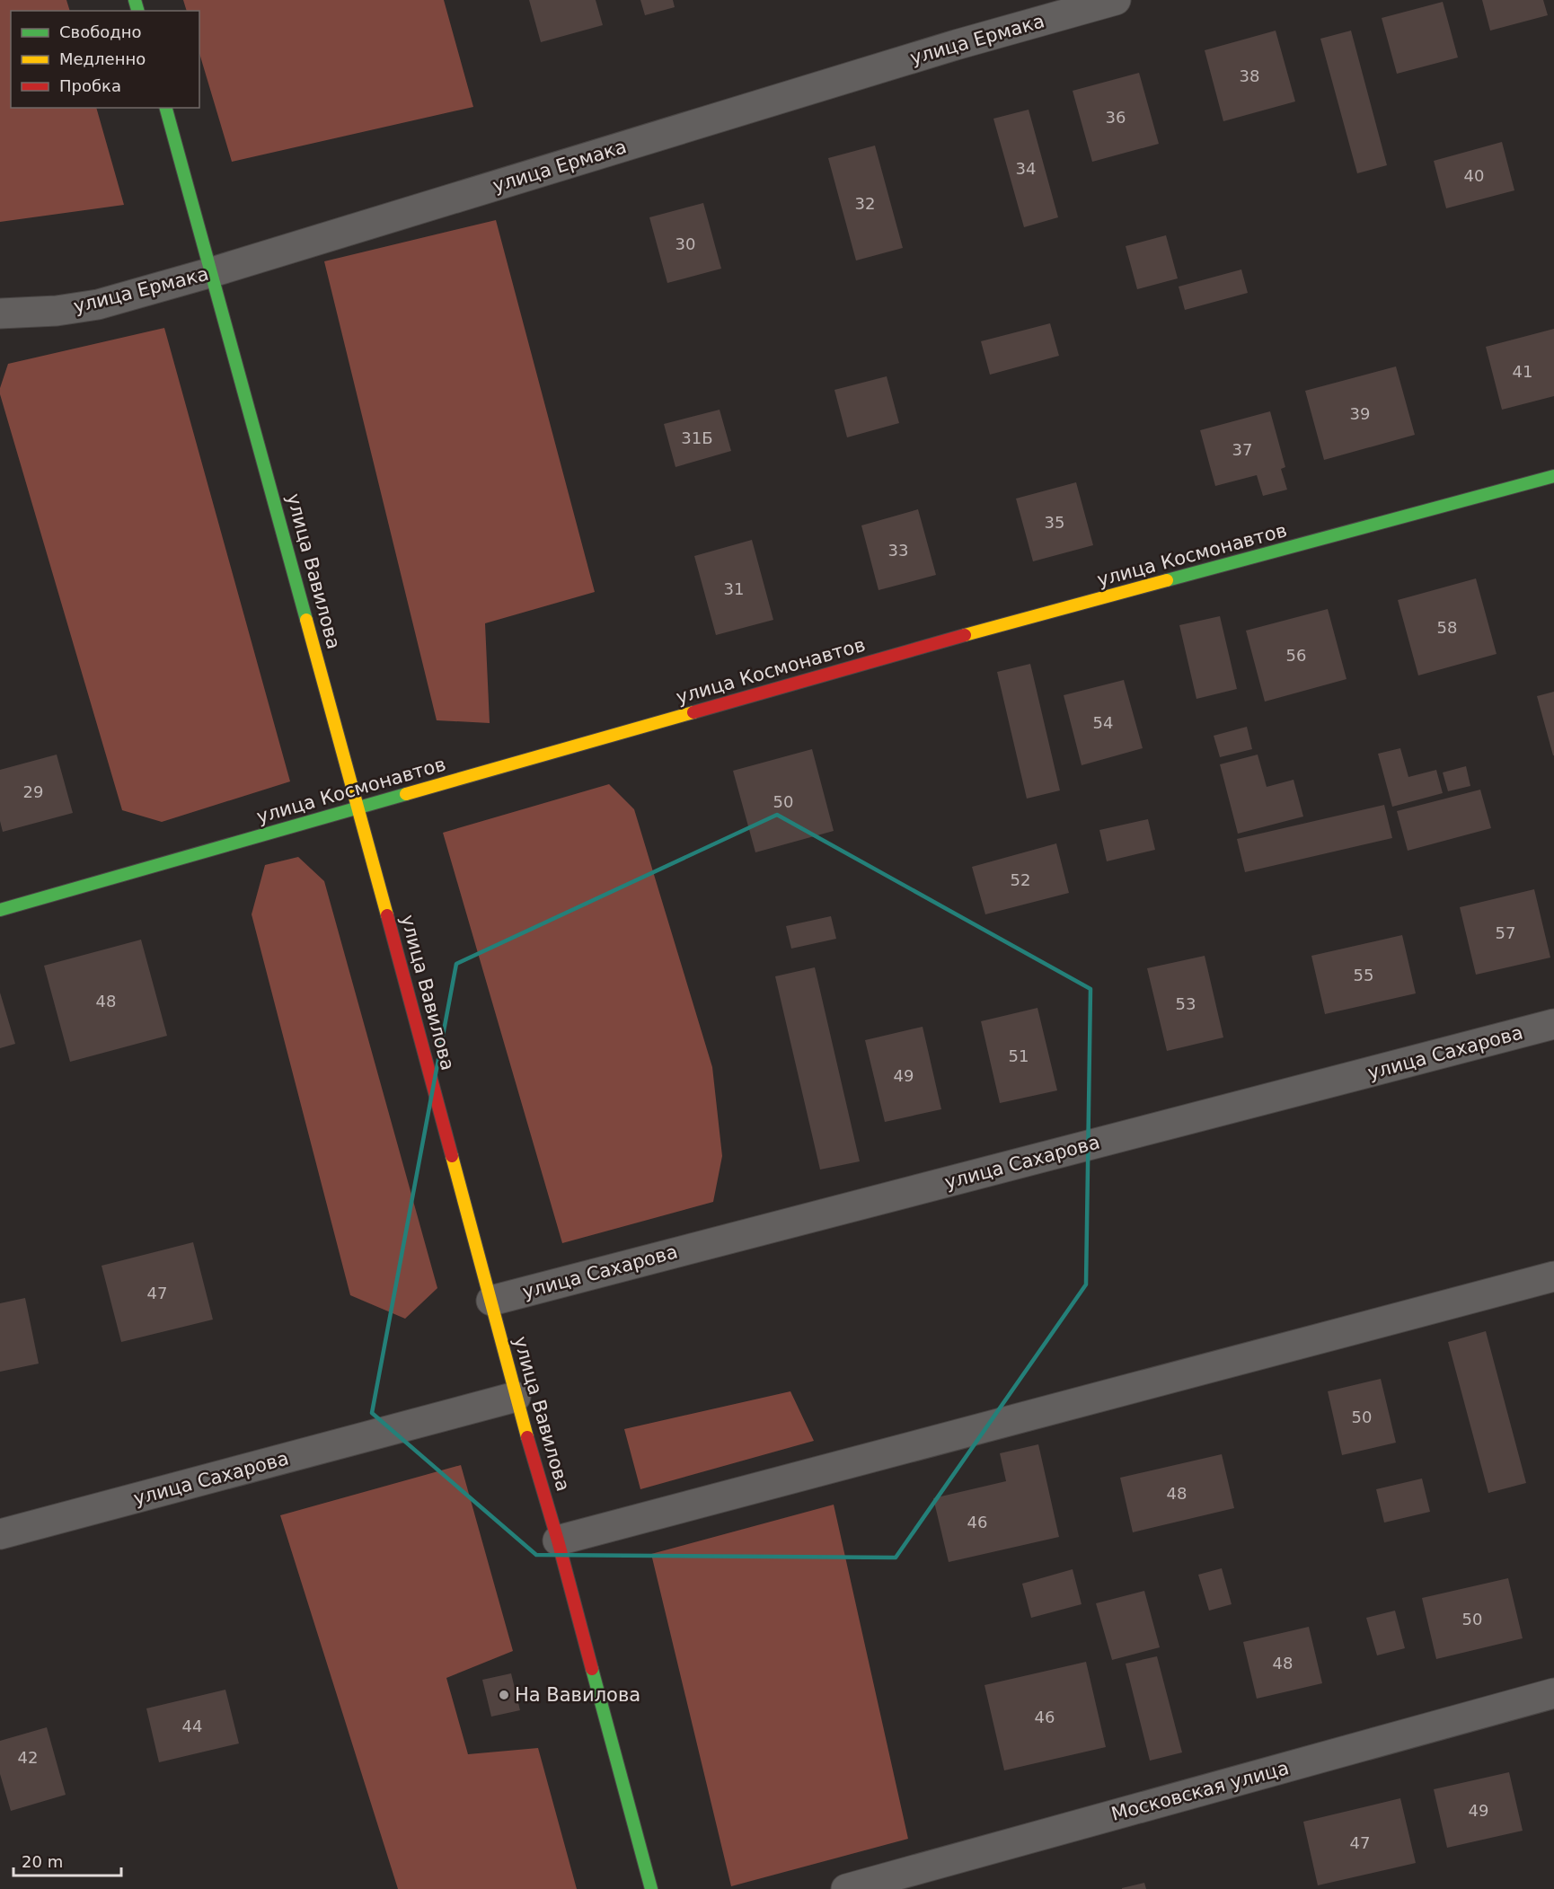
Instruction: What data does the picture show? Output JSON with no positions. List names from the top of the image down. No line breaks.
{"streets":{"street":["улица Ермака","улица Космонавтов","улица Вавилова","улица Сахарова","Московская улица"]},"crossings":[["улица Ермака","улица Вавилова"],["улица Космонавтов","улица Вавилова"],["улица Вавилова","улица Сахарова"]],"places":["На Вавилова"],"house_numbers":["38","36","34","40","32","30","41","39","31Б","37","35","33","31","58","56","54","29","50","52","57","55","48","53","51","49","47","50","48","46","50","48","46","44","42","49","47"],"legend":["Свободно","Медленно","Пробка"],"scale_bar":"20 m"}
